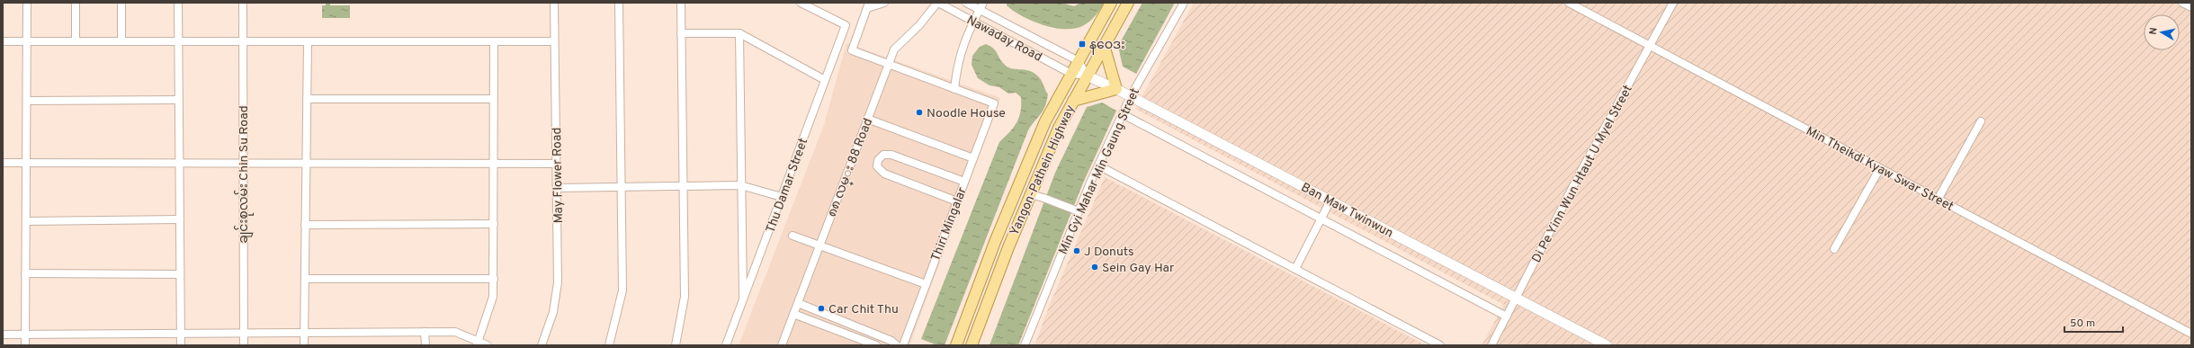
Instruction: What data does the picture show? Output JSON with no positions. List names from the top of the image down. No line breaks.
{"streets":{"main road":["Yangon-Pathein Highway"],"street":["Nawaday Road","၈၈ လမ္း 88 Road","Min Theikdi Kyaw Swar Street","Min Gyi Mahar Min Gaung Street","Di Pe Yinn Wun Htaut U Myel Street","ချင်းစုလမ်း Chin Su Road","May Flower Road","Thu Damar Street","Ban Maw Twinwun","Thiri Mingalar"]},"crossings":[["Nawaday Road","၈၈ လမ္း 88 Road"],["Nawaday Road","Yangon-Pathein Highway"],["Min Theikdi Kyaw Swar Street","Di Pe Yinn Wun Htaut U Myel Street"],["Yangon-Pathein Highway","Ban Maw Twinwun"],["Min Gyi Mahar Min Gaung Street","Ban Maw Twinwun"],["Di Pe Yinn Wun Htaut U Myel Street","Ban Maw Twinwun"]],"places":{"transit":["နဝေဒး"],"other":["Noodle House","J Donuts","Sein Gay Har","Car Chit Thu"]},"scale_bar":"50 m","north":"left"}
